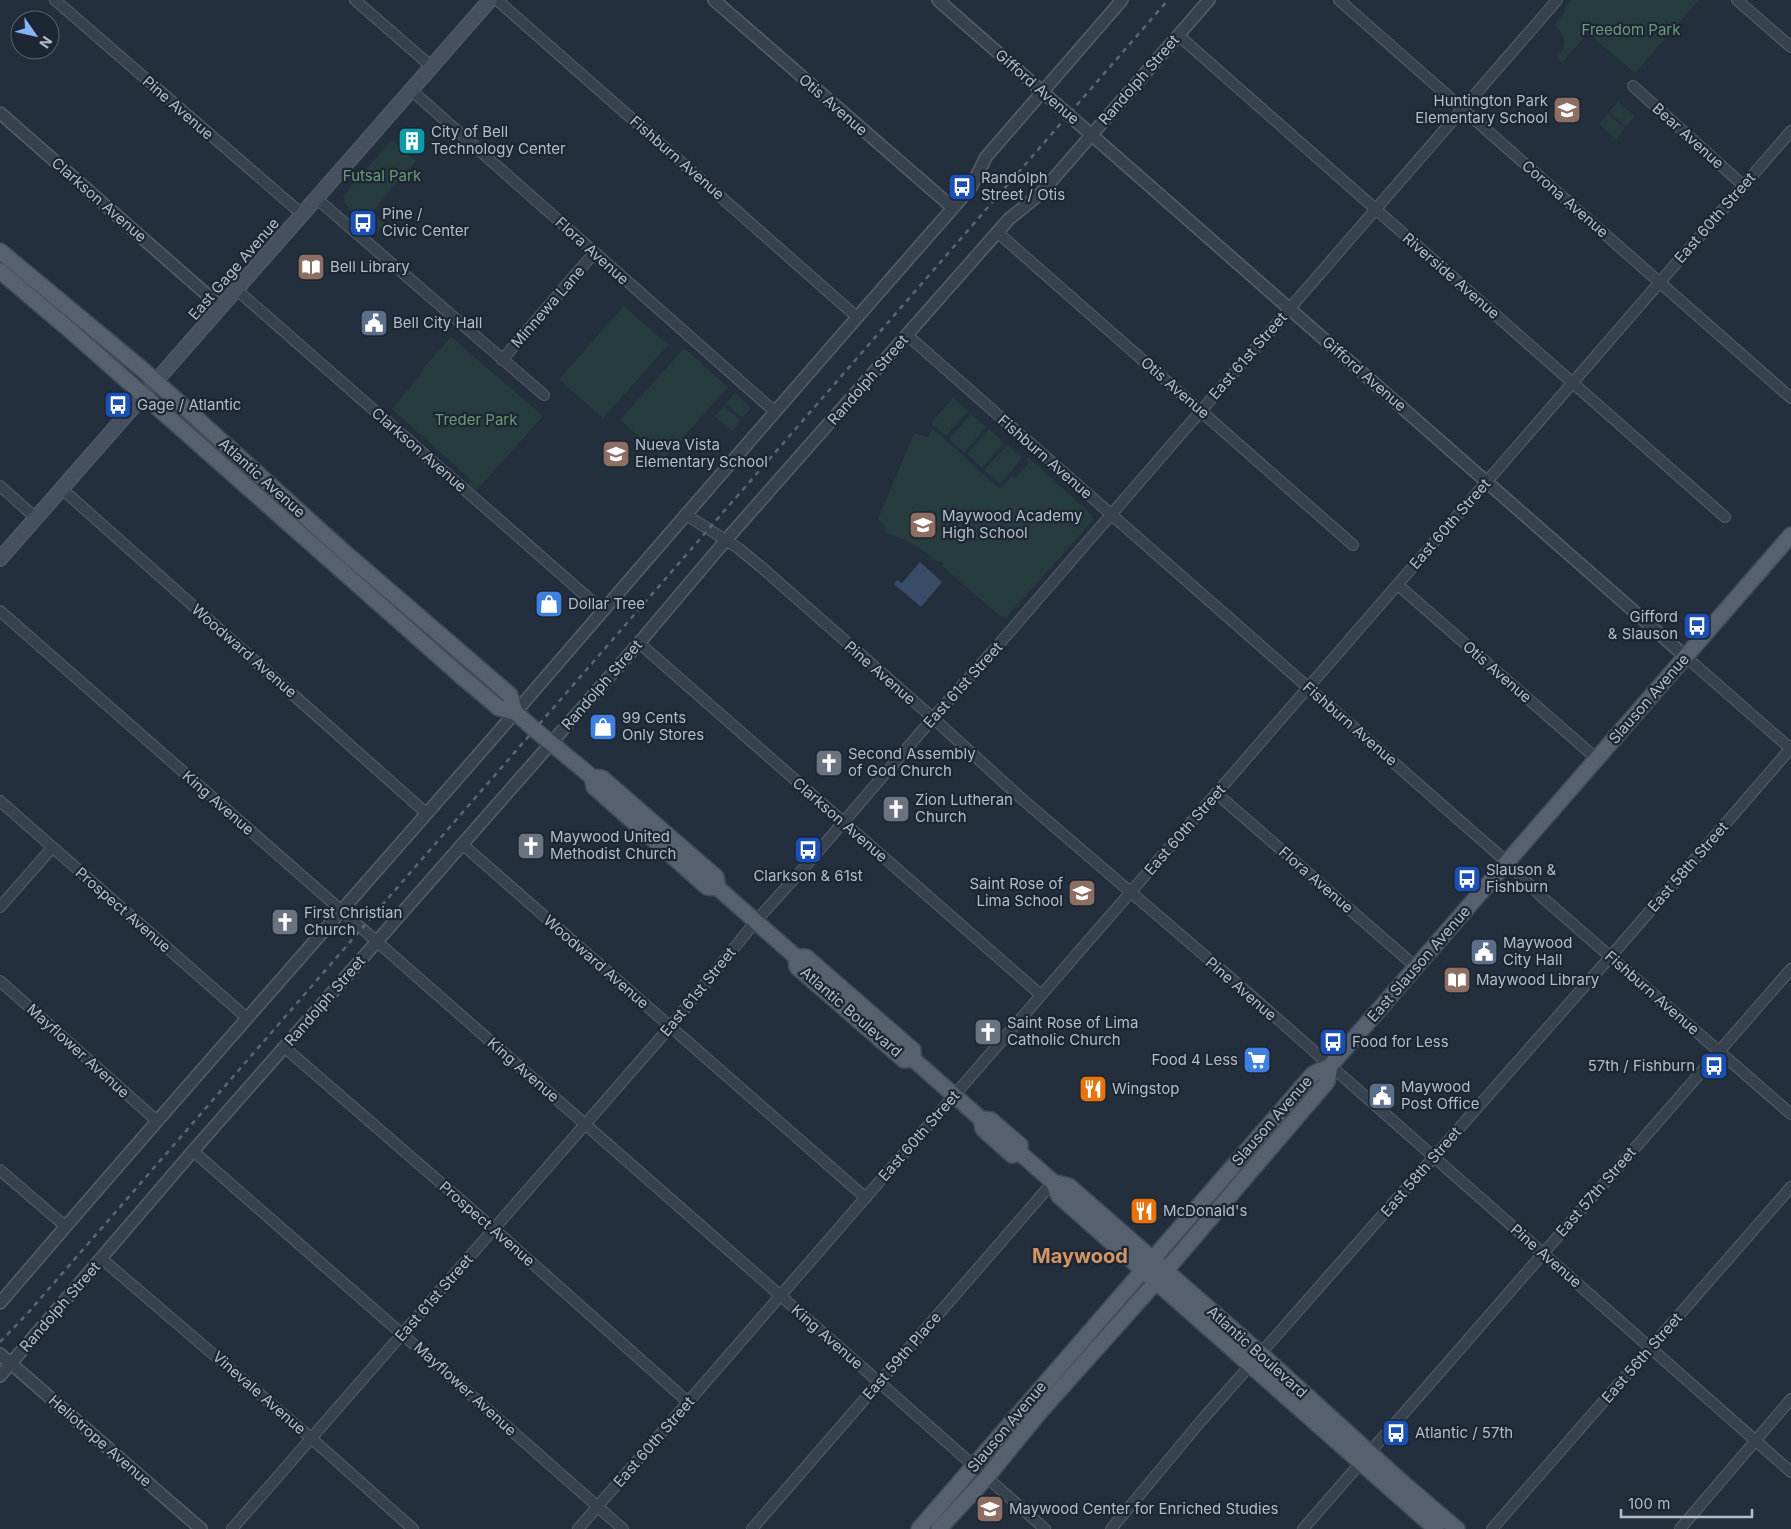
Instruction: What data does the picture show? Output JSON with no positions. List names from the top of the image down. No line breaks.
{"streets":{"main road":["East Gage Avenue","Atlantic Avenue","Slauson Avenue","East Slauson Avenue","Atlantic Boulevard"],"street":["Randolph Street","Gifford Avenue","Otis Avenue","Pine Avenue","Bear Avenue","Fishburn Avenue","Corona Avenue","Clarkson Avenue","East 60th Street","Flora Avenue","Riverside Avenue","Minnewa Lane","East 61st Street","Woodward Avenue","King Avenue","East 58th Street","Prospect Avenue","Mayflower Avenue","East 57th Street","East 59th Place","East 56th Street","Vinevale Avenue","Heliotrope Avenue"]},"crossings":[["Randolph Street","Gifford Avenue"],["Randolph Street","Otis Avenue"],["Randolph Street","Pine Avenue"],["Randolph Street","Fishburn Avenue"],["Randolph Street","Clarkson Avenue"],["Randolph Street","Riverside Avenue"],["Randolph Street","Atlantic Avenue"],["Randolph Street","Woodward Avenue"],["Randolph Street","King Avenue"],["Randolph Street","Prospect Avenue"],["Randolph Street","Atlantic Boulevard"],["Randolph Street","Mayflower Avenue"],["Randolph Street","Vinevale Avenue"],["Randolph Street","Heliotrope Avenue"],["Gifford Avenue","East 60th Street"],["Gifford Avenue","East 61st Street"],["Gifford Avenue","Slauson Avenue"],["Gifford Avenue","East 58th Street"],["Otis Avenue","East 60th Street"],["Otis Avenue","East 61st Street"],["Otis Avenue","Slauson Avenue"],["Pine Avenue","East 60th Street"],["Pine Avenue","East Gage Avenue"],["Pine Avenue","East 61st Street"],["Pine Avenue","Slauson Avenue"],["Pine Avenue","East 58th Street"],["Pine Avenue","East Slauson Avenue"],["Pine Avenue","East 57th Street"],["Pine Avenue","East 56th Street"],["Bear Avenue","East 60th Street"],["Fishburn Avenue","East 60th Street"],["Fishburn Avenue","East 61st Street"],["Fishburn Avenue","Slauson Avenue"],["Fishburn Avenue","East 58th Street"],["Fishburn Avenue","East Slauson Avenue"],["Fishburn Avenue","East 57th Street"],["Corona Avenue","East 60th Street"],["Corona Avenue","East 61st Street"],["Clarkson Avenue","East 60th Street"],["Clarkson Avenue","East Gage Avenue"],["Clarkson Avenue","East 61st Street"],["East 60th Street","Flora Avenue"],["East 60th Street","Riverside Avenue"],["East 60th Street","Woodward Avenue"],["East 60th Street","King Avenue"],["East 60th Street","Prospect Avenue"],["East 60th Street","Atlantic Boulevard"],["East 60th Street","Mayflower Avenue"],["Flora Avenue","East Gage Avenue"],["Flora Avenue","Minnewa Lane"],["Flora Avenue","East Slauson Avenue"],["East Gage Avenue","Atlantic Avenue"],["East Gage Avenue","Woodward Avenue"],["Riverside Avenue","East 61st Street"],["East 61st Street","Woodward Avenue"],["East 61st Street","King Avenue"],["East 61st Street","Prospect Avenue"],["East 61st Street","Atlantic Boulevard"],["East 61st Street","Mayflower Avenue"],["East 61st Street","Vinevale Avenue"],["Atlantic Avenue","Atlantic Boulevard"],["Slauson Avenue","King Avenue"],["Slauson Avenue","East Slauson Avenue"],["Slauson Avenue","Atlantic Boulevard"],["King Avenue","East 59th Place"],["East 58th Street","Atlantic Boulevard"],["Atlantic Boulevard","East 57th Street"],["Atlantic Boulevard","East 59th Place"]],"districts":["Maywood"],"parks":["Freedom Park","Futsal Park","Treder Park"],"places":{"school or university":["Huntington Park Elementary School","Nueva Vista Elementary School","Maywood Academy High School","Saint Rose of Lima School","Maywood Center for Enriched Studies"],"building":["City of Bell Technology Center"],"bus stop":["Randolph Street / Otis","Pine / Civic Center","Gage / Atlantic","Gifford & Slauson","Clarkson & 61st","Slauson & Fishburn","Food for Less","57th / Fishburn","Atlantic / 57th"],"library":["Bell Library","Maywood Library"],"public building":["Bell City Hall","Maywood City Hall","Maywood Post Office"],"shop":["Dollar Tree","99 Cents Only Stores"],"church":["Second Assembly of God Church","Zion Lutheran Church","Maywood United Methodist Church","First Christian Church","Saint Rose of Lima Catholic Church"],"supermarket":["Food 4 Less"],"restaurant":["Wingstop","McDonald's"]},"scale_bar":"100 m","north":"bottom right"}
